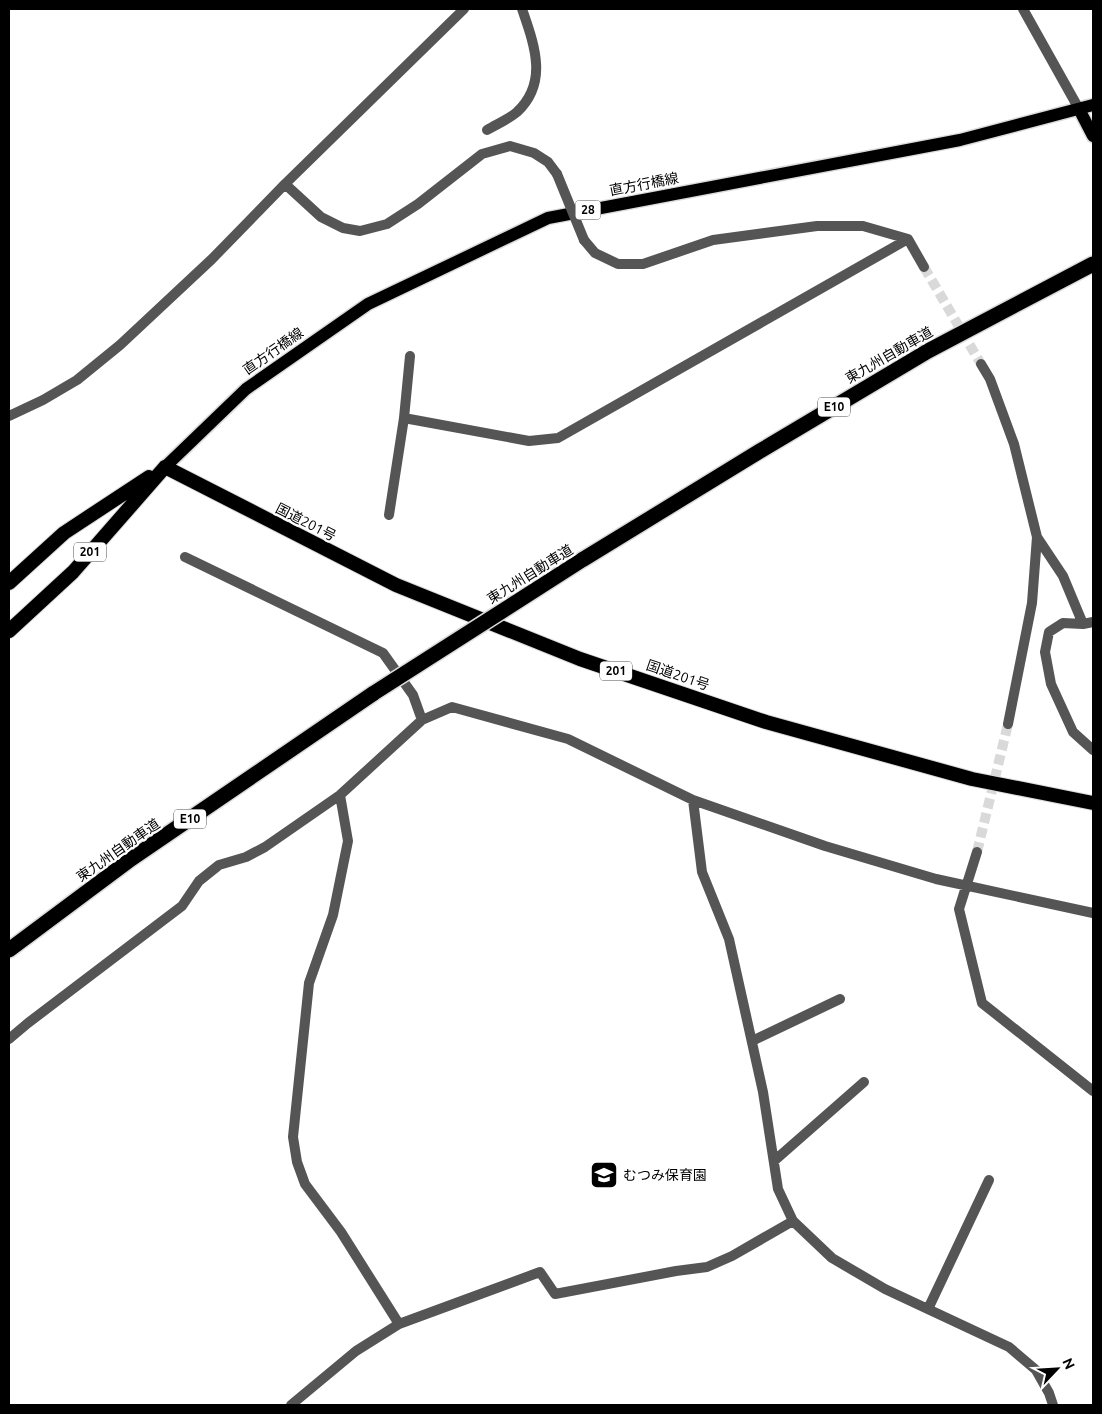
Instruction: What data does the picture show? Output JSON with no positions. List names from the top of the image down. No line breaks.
{"streets":{"highway":["東九州自動車道","E10","国道201号","201"],"main road":["直方行橋線","28"]},"crossings":[["直方行橋線","国道201号"],["直方行橋線","201"],["国道201号","201"]],"places":{"school or university":["むつみ保育園"]},"north":"top right"}
